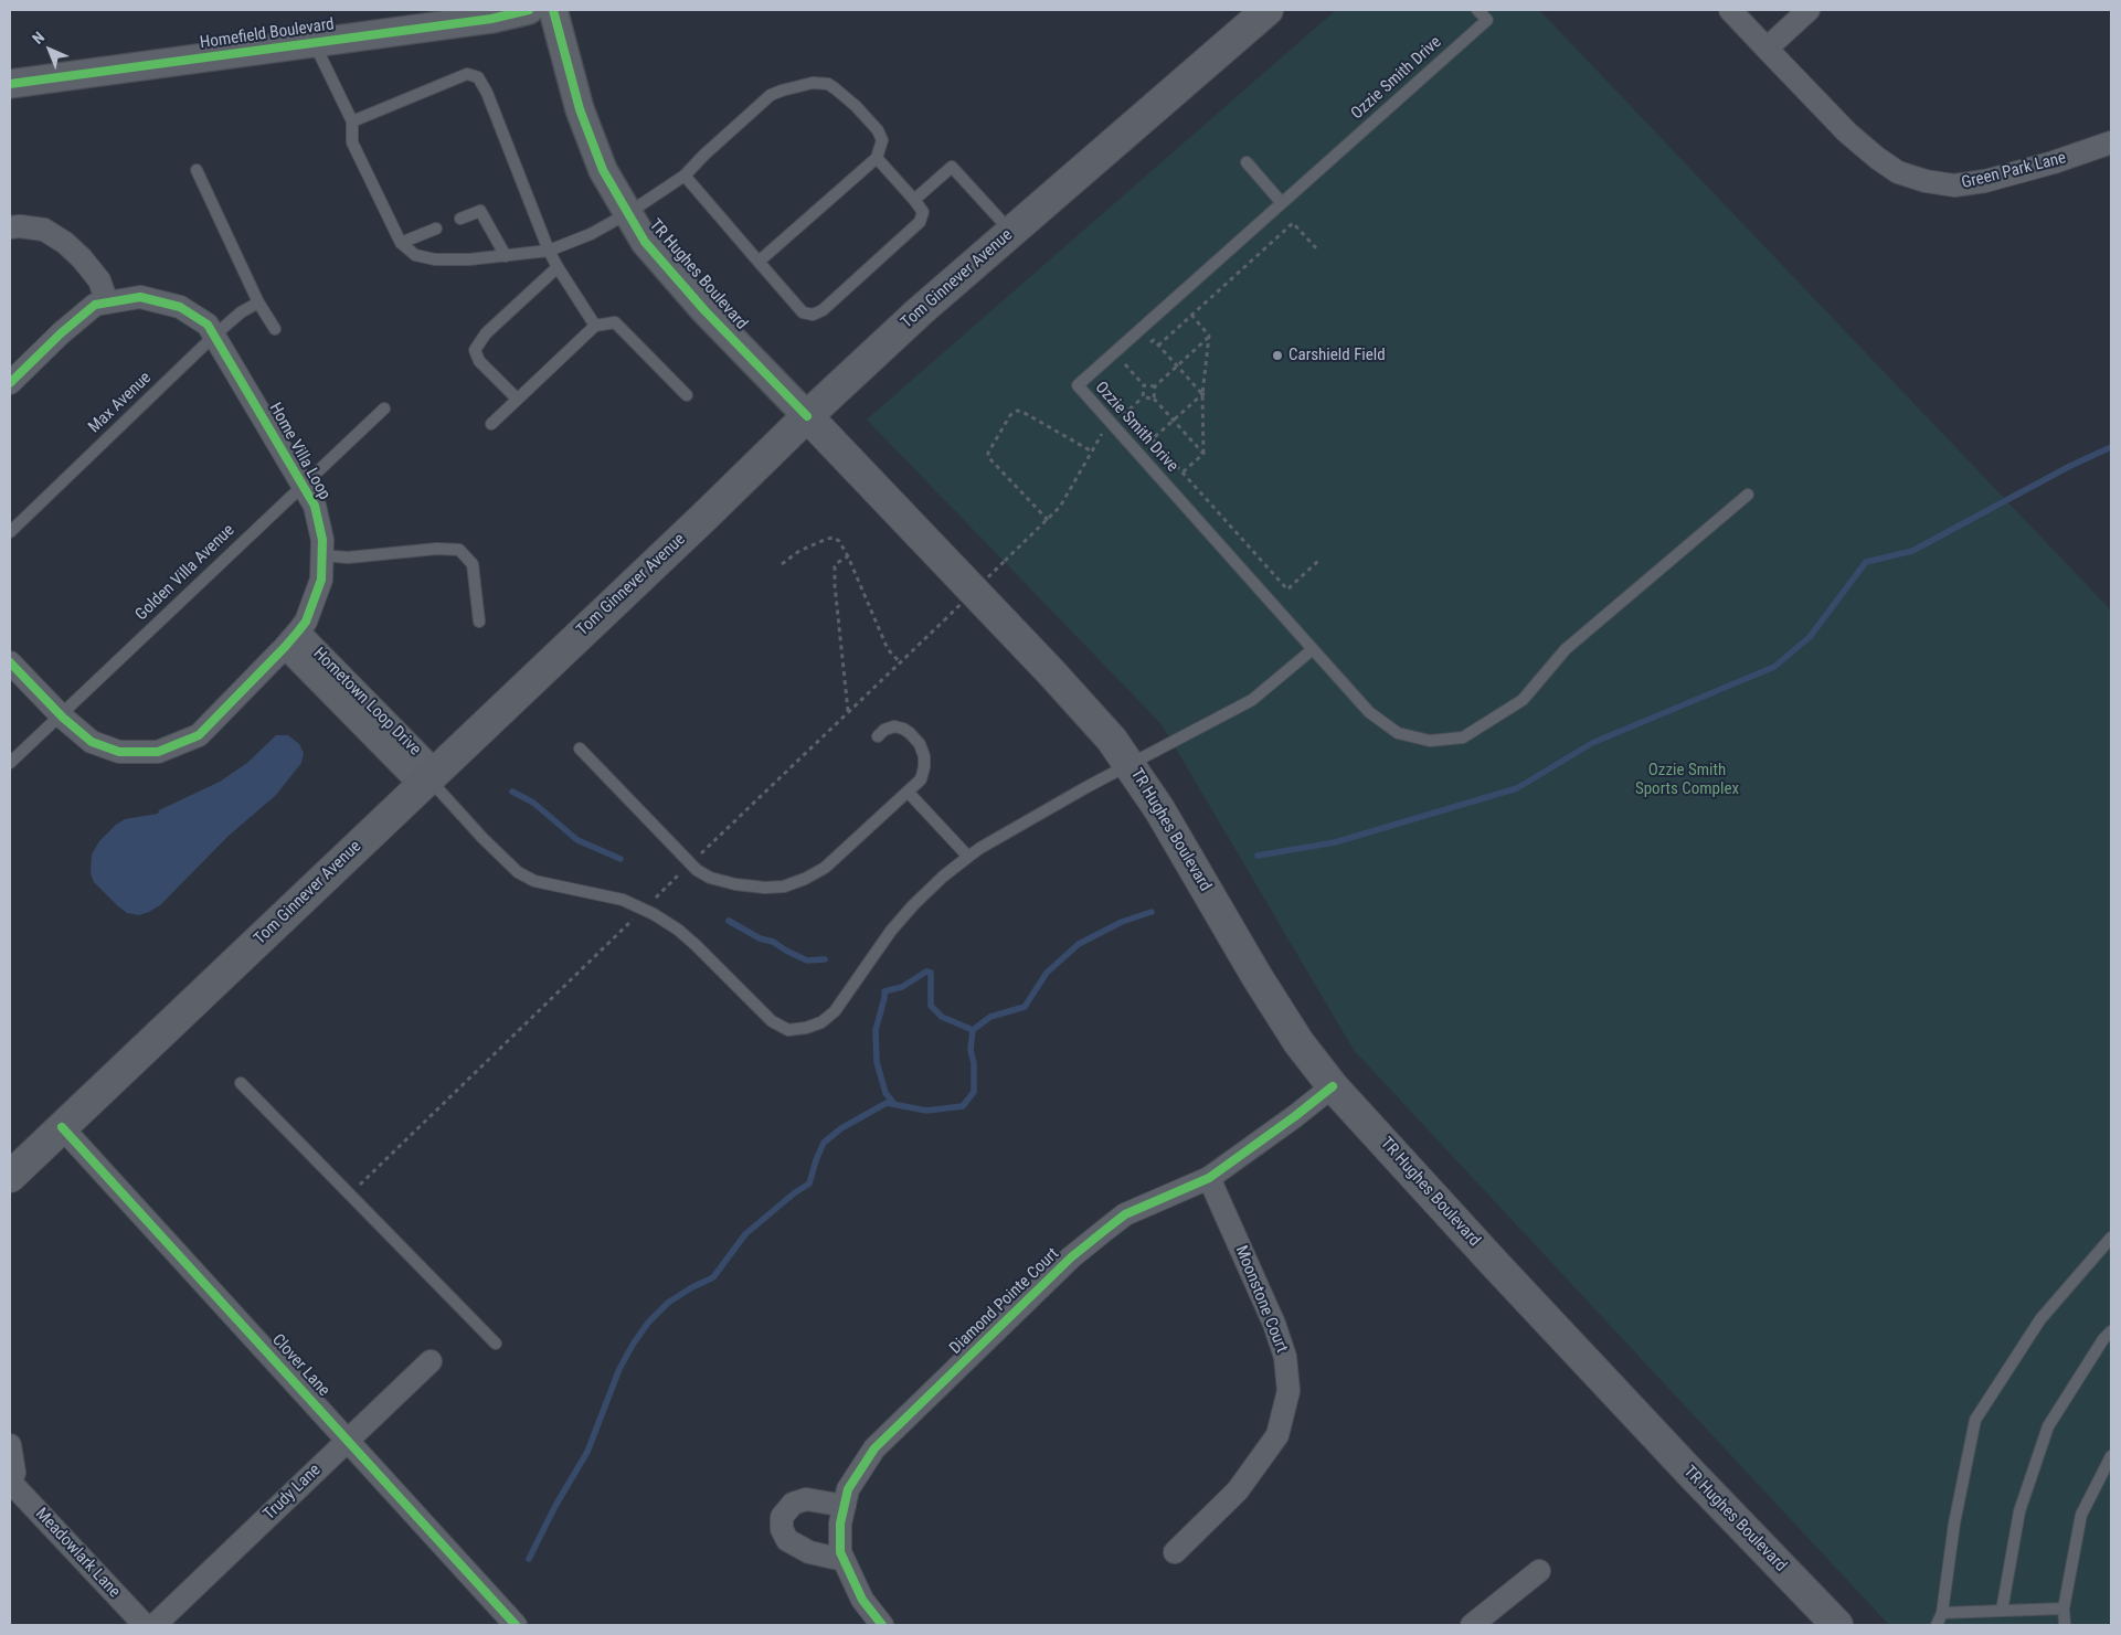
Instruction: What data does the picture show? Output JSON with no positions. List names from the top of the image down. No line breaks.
{"streets":{"main road":["TR Hughes Boulevard","Tom Ginnever Avenue"],"street":["Homefield Boulevard","Green Park Lane","Home Villa Loop","Hometown Loop Drive","Moonstone Court","Diamond Pointe Court","Clover Lane","Trudy Lane","Meadowlark Lane"],"lane":["Ozzie Smith Drive","Max Avenue","Golden Villa Avenue"]},"crossings":[["TR Hughes Boulevard","Tom Ginnever Avenue"],["TR Hughes Boulevard","Diamond Pointe Court"],["Tom Ginnever Avenue","Hometown Loop Drive"],["Tom Ginnever Avenue","Clover Lane"],["Max Avenue","Home Villa Loop"],["Home Villa Loop","Golden Villa Avenue"],["Home Villa Loop","Hometown Loop Drive"],["Moonstone Court","Diamond Pointe Court"],["Clover Lane","Trudy Lane"]],"parks":["Ozzie Smith Sports Complex"],"places":["Carshield Field"],"north":"top left"}
